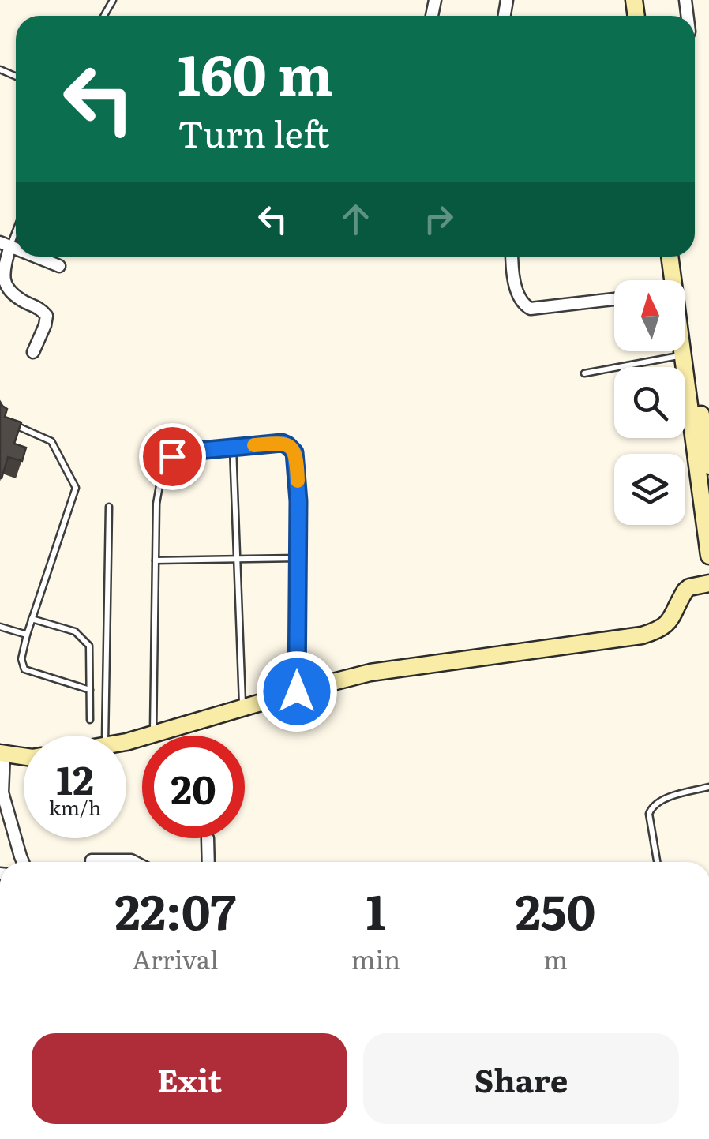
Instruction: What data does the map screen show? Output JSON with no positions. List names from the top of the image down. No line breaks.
{"north":"top","page":{"turn":["160 m","Turn left"],"speed":"12 km/h","limit":"20","eta":["22:07","Arrival","1","min","250","m"],"buttons":["Exit","Share"]}}
